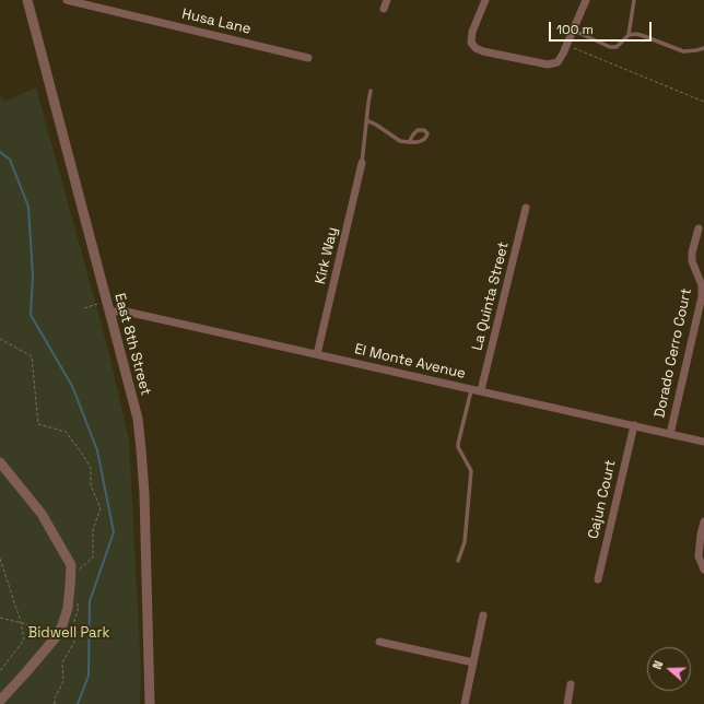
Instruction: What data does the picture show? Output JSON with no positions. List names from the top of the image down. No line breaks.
{"streets":{"street":["Husa Lane","Kirk Way","La Quinta Street","East 8th Street","Dorado Cerro Court","El Monte Avenue","Cajun Court"]},"crossings":[["Kirk Way","El Monte Avenue"],["La Quinta Street","El Monte Avenue"],["East 8th Street","El Monte Avenue"],["Dorado Cerro Court","El Monte Avenue"],["El Monte Avenue","Cajun Court"]],"parks":["Bidwell Park"],"scale_bar":"100 m","north":"left"}
